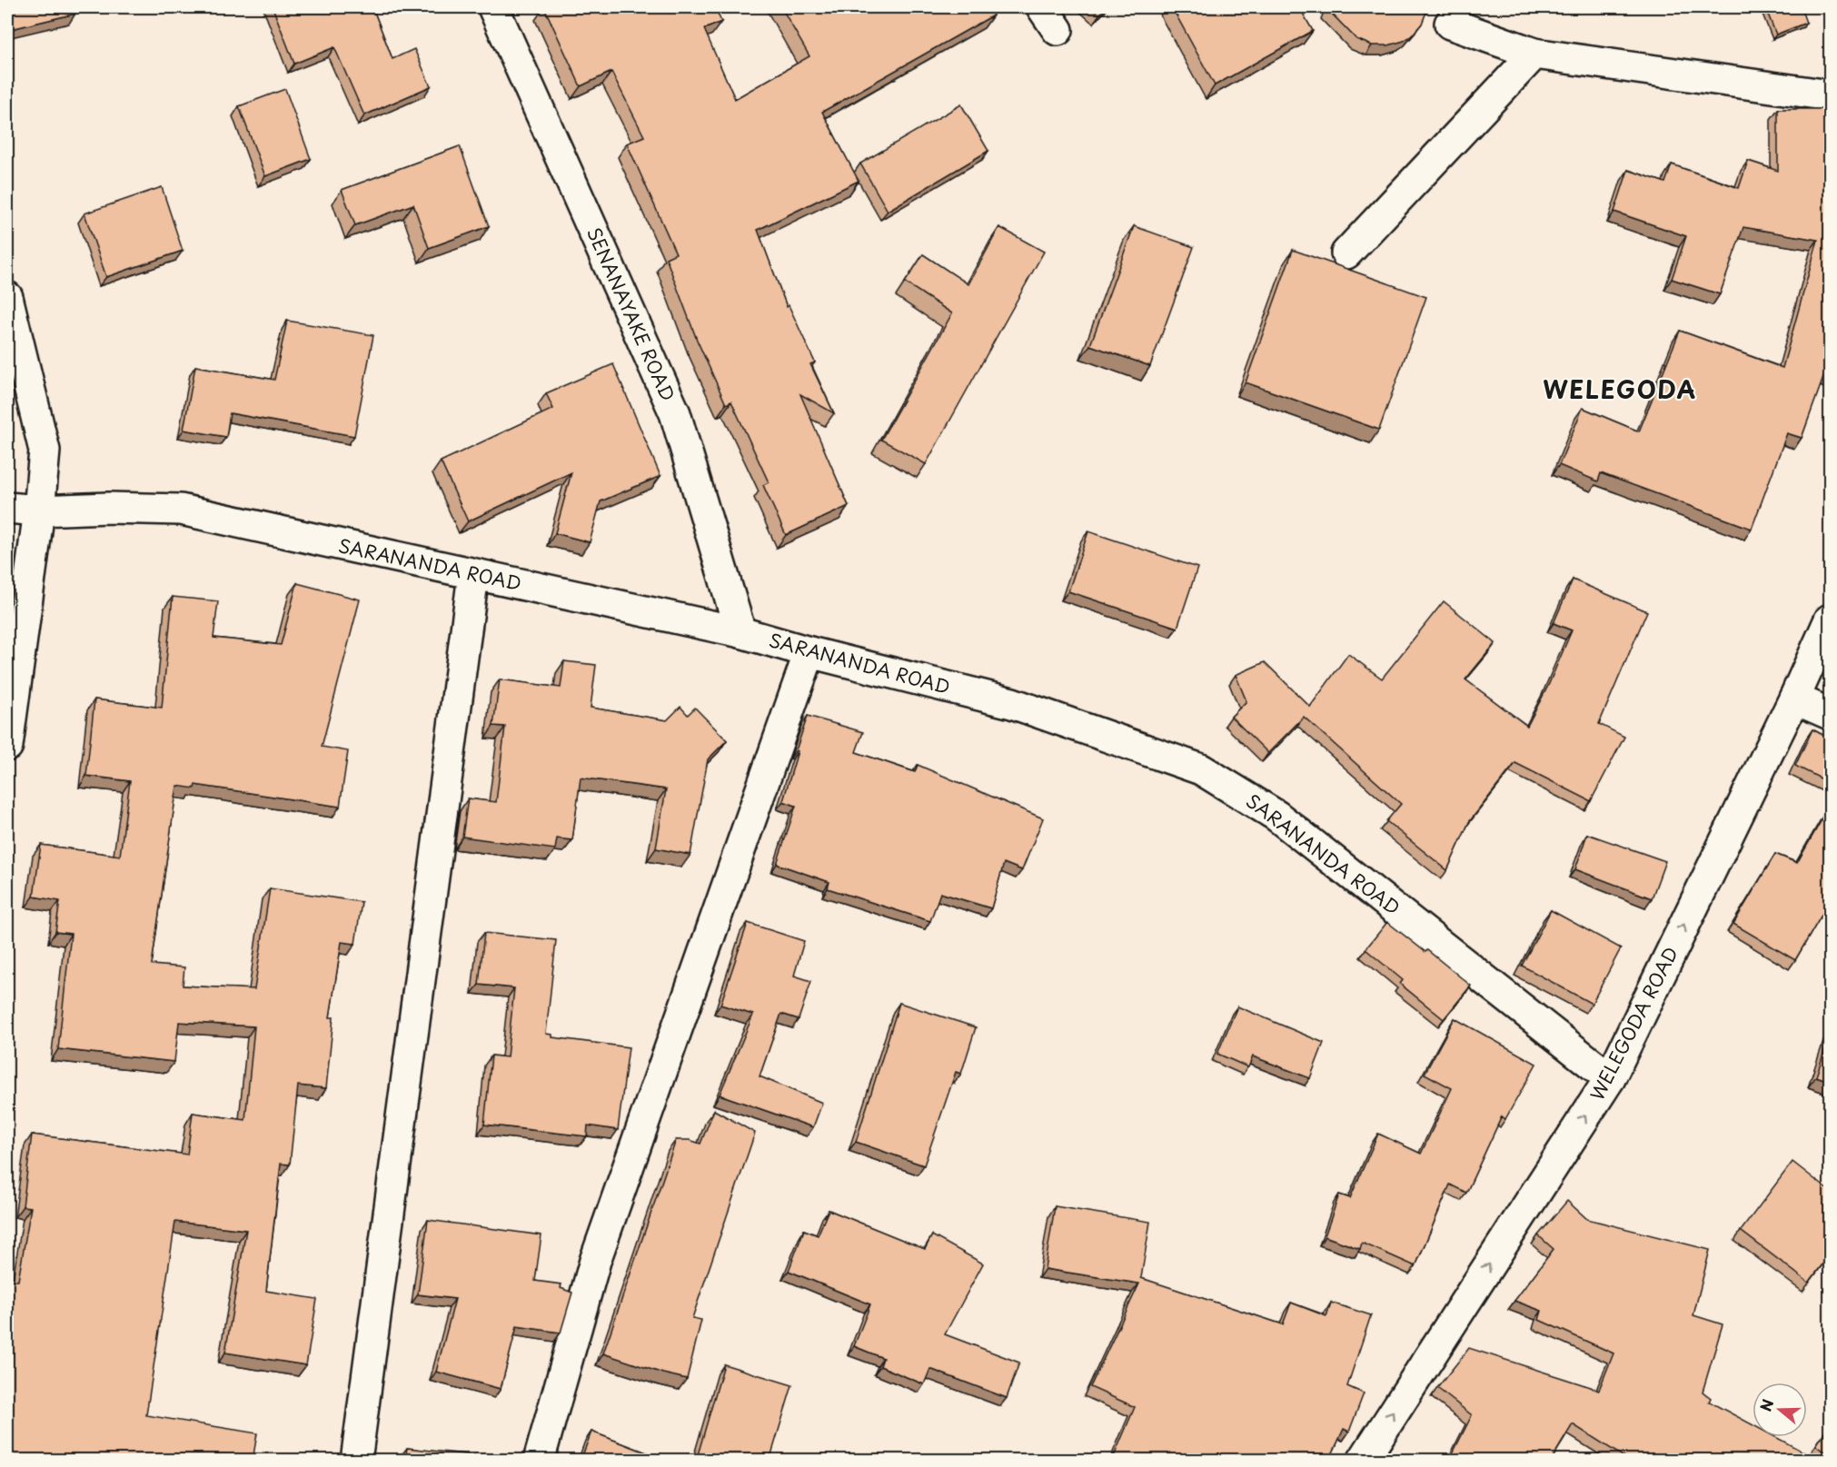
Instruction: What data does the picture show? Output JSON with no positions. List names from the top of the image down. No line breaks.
{"streets":{"street":["SENANAYAKE ROAD","SARANANDA ROAD","WELEGODA ROAD"]},"crossings":[["SENANAYAKE ROAD","SARANANDA ROAD"],["SARANANDA ROAD","WELEGODA ROAD"]],"one_way":["WELEGODA ROAD"],"districts":["WELEGODA"],"north":"left"}
